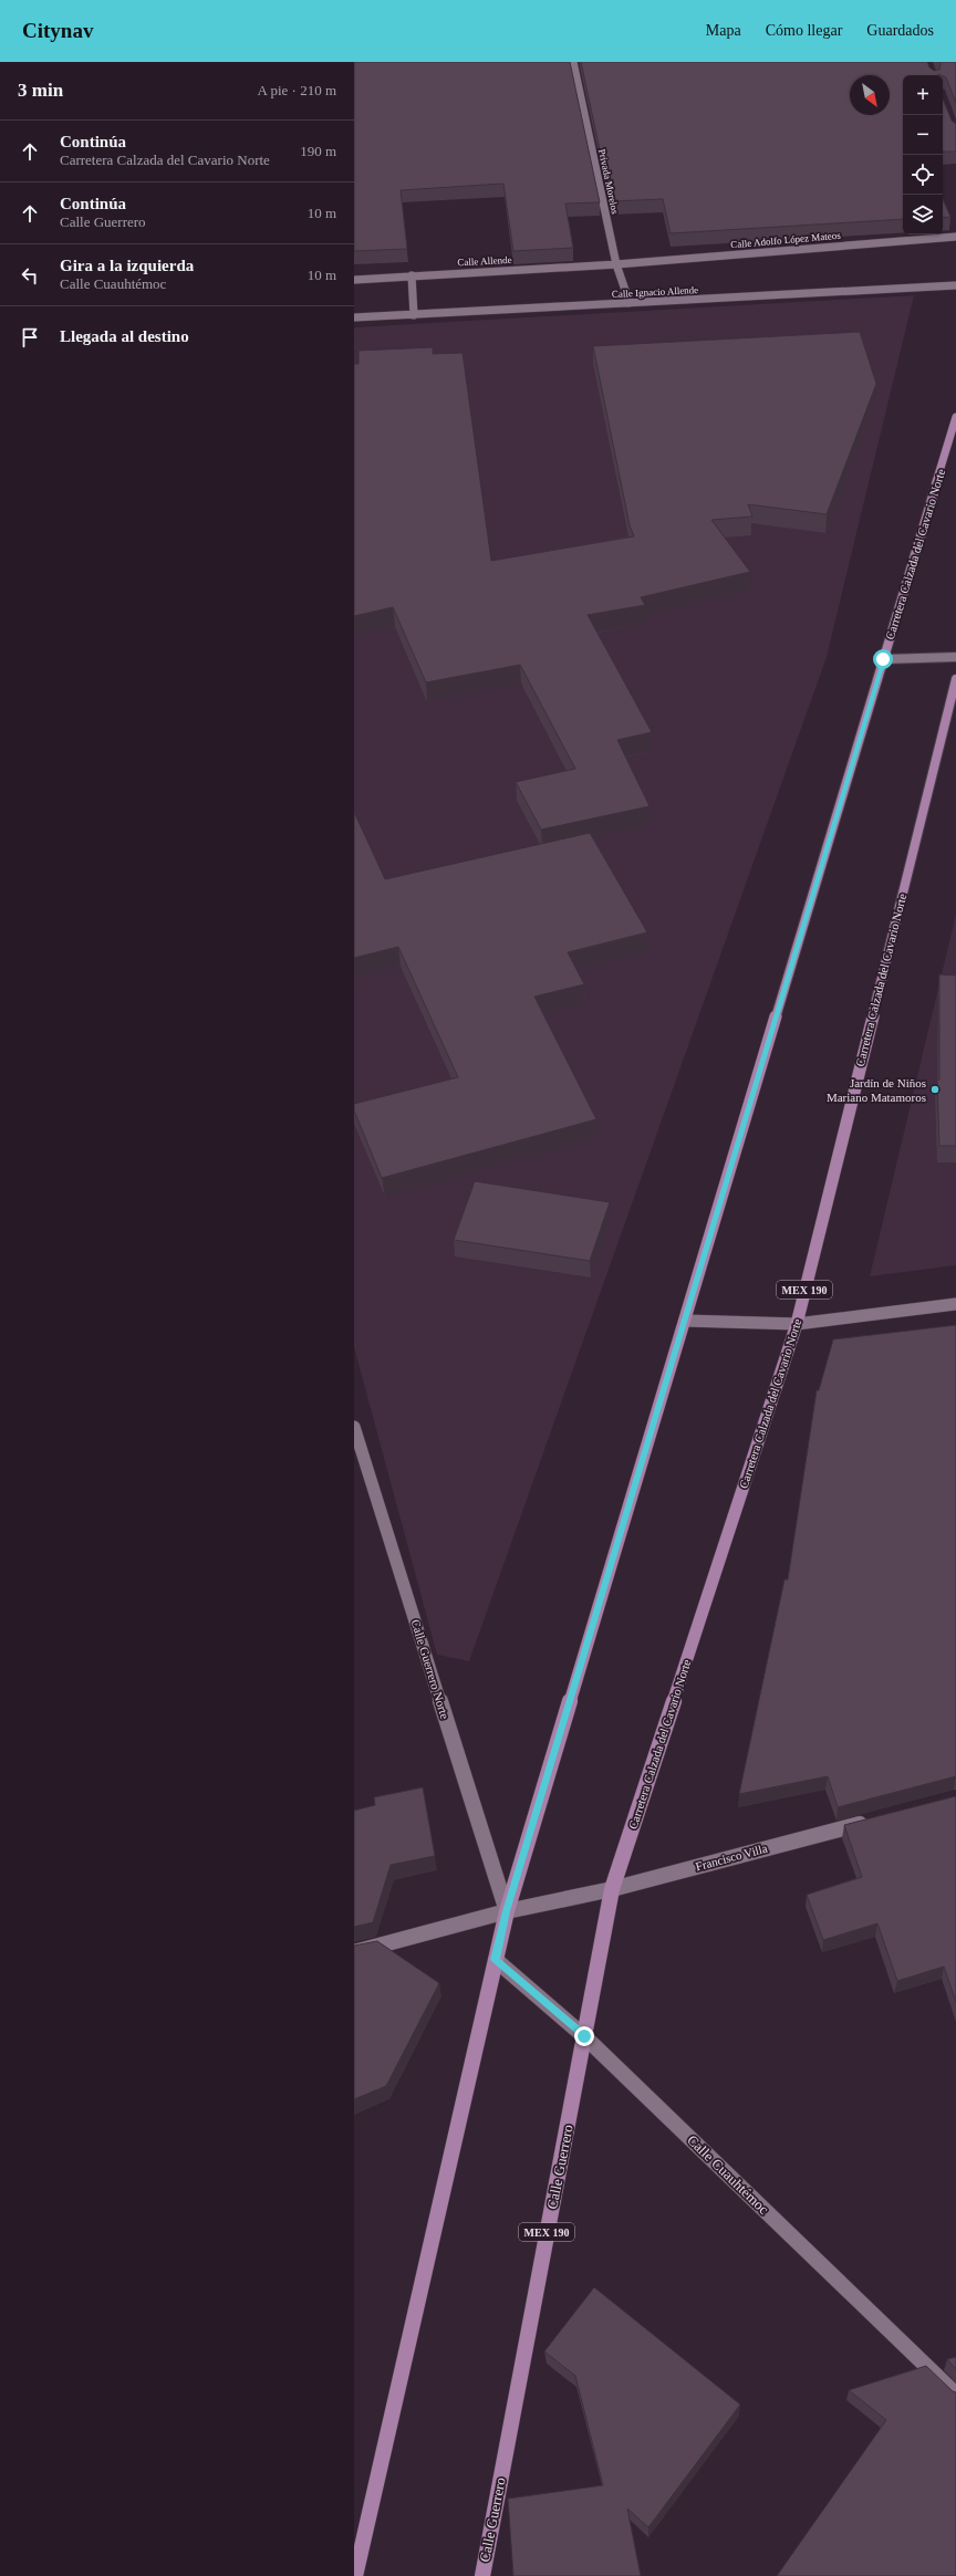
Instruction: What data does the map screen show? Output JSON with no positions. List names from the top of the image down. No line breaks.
{"streets":{"main road":["Carretera Calzada del Cavario Norte","MEX 190","Calle Guerrero"],"street":["Privada Morelos","Calle Adolfo López Mateos","Calle Allende","Calle Ignacio Allende","Calle Guerrero Norte","Francisco Villa","Calle Cuauhtémoc"]},"crossings":[["Privada Morelos","Calle Adolfo López Mateos"],["Privada Morelos","Calle Allende"],["Privada Morelos","Calle Ignacio Allende"],["Calle Adolfo López Mateos","Calle Allende"],["Carretera Calzada del Cavario Norte","Calle Guerrero Norte"],["Carretera Calzada del Cavario Norte","Francisco Villa"],["Carretera Calzada del Cavario Norte","Calle Guerrero"],["Calle Guerrero Norte","Francisco Villa"],["Francisco Villa","Calle Guerrero"],["Calle Guerrero","Calle Cuauhtémoc"]],"places":["Jardín de Niños Mariano Matamoros"],"north":"bottom right","page":{"header":"Citynav","nav":["Mapa","Cómo llegar","Guardados"],"heading":["3 min","A pie · 210 m"],"map_buttons":["+","−"],"list":[["Continúa","Carretera Calzada del Cavario Norte","190 m"],["Continúa","Calle Guerrero","10 m"],["Gira a la izquierda","Calle Cuauhtémoc","10 m"],"Llegada al destino"]}}
